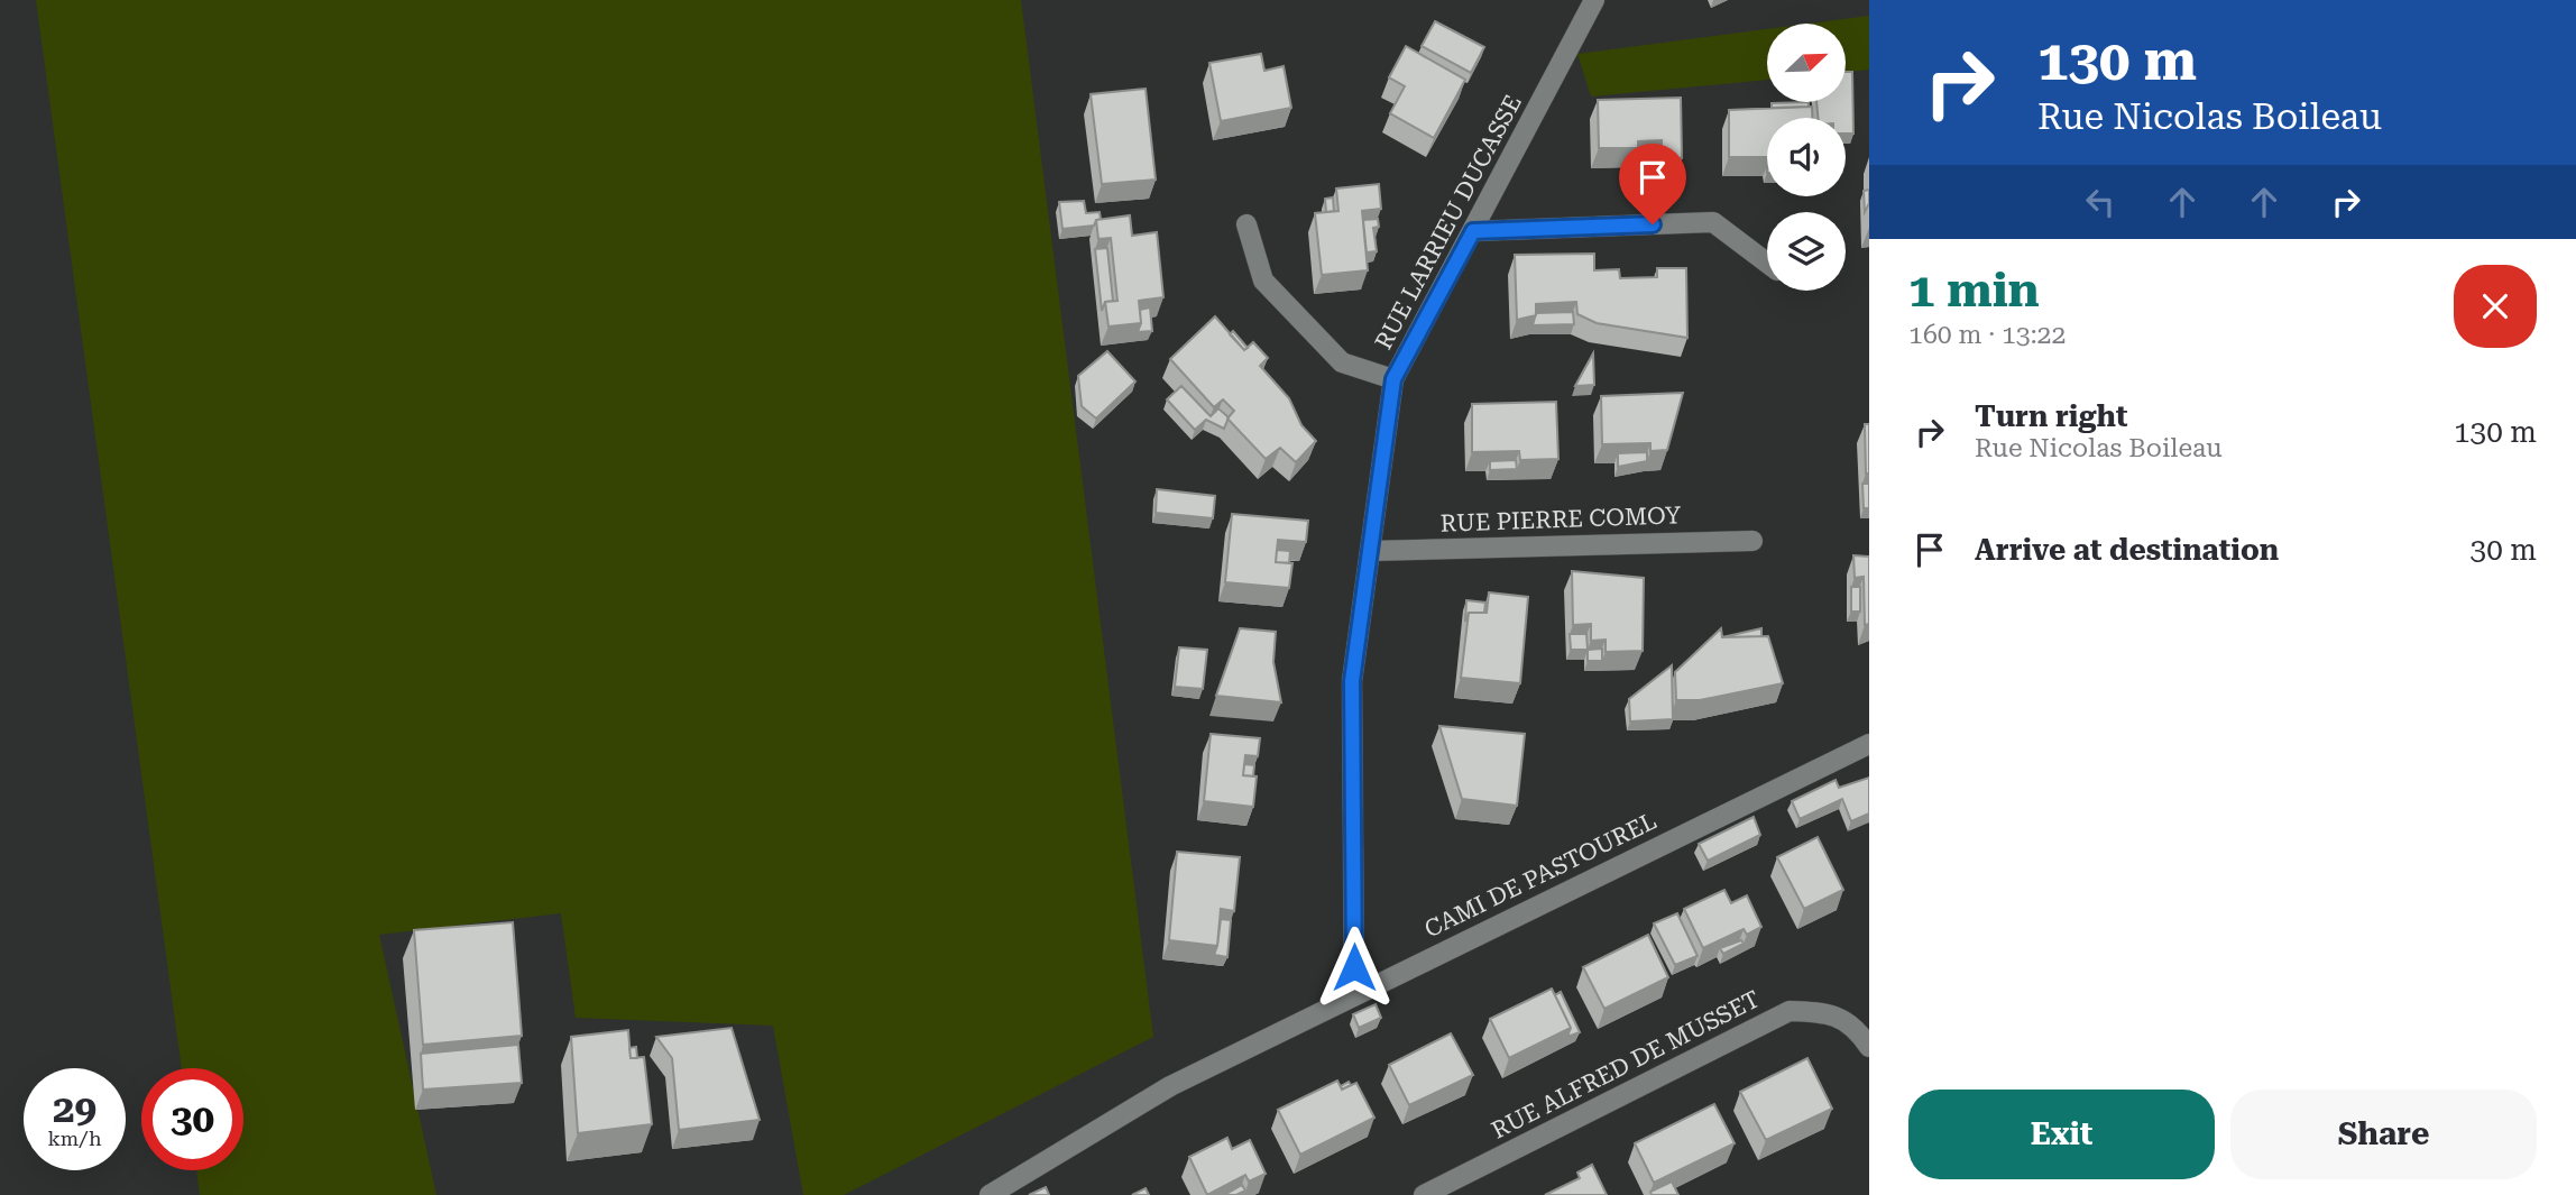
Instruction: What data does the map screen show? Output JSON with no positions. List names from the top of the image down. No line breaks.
{"streets":{"street":["RUE LARRIEU DUCASSE","RUE PIERRE COMOY","CAMI DE PASTOUREL","RUE ALFRED DE MUSSET"]},"crossings":[["RUE LARRIEU DUCASSE","RUE PIERRE COMOY"],["RUE LARRIEU DUCASSE","CAMI DE PASTOUREL"]],"north":"top right","page":{"turn":["130 m","Rue Nicolas Boileau"],"heading":["1 min","160 m · 13:22"],"list":[{"name":"Turn right","note":"Rue Nicolas Boileau","value":"130 m"},{"name":"Arrive at destination","value":"30 m"}],"speed":"29 km/h","limit":"30","buttons":["Exit","Share"]}}
